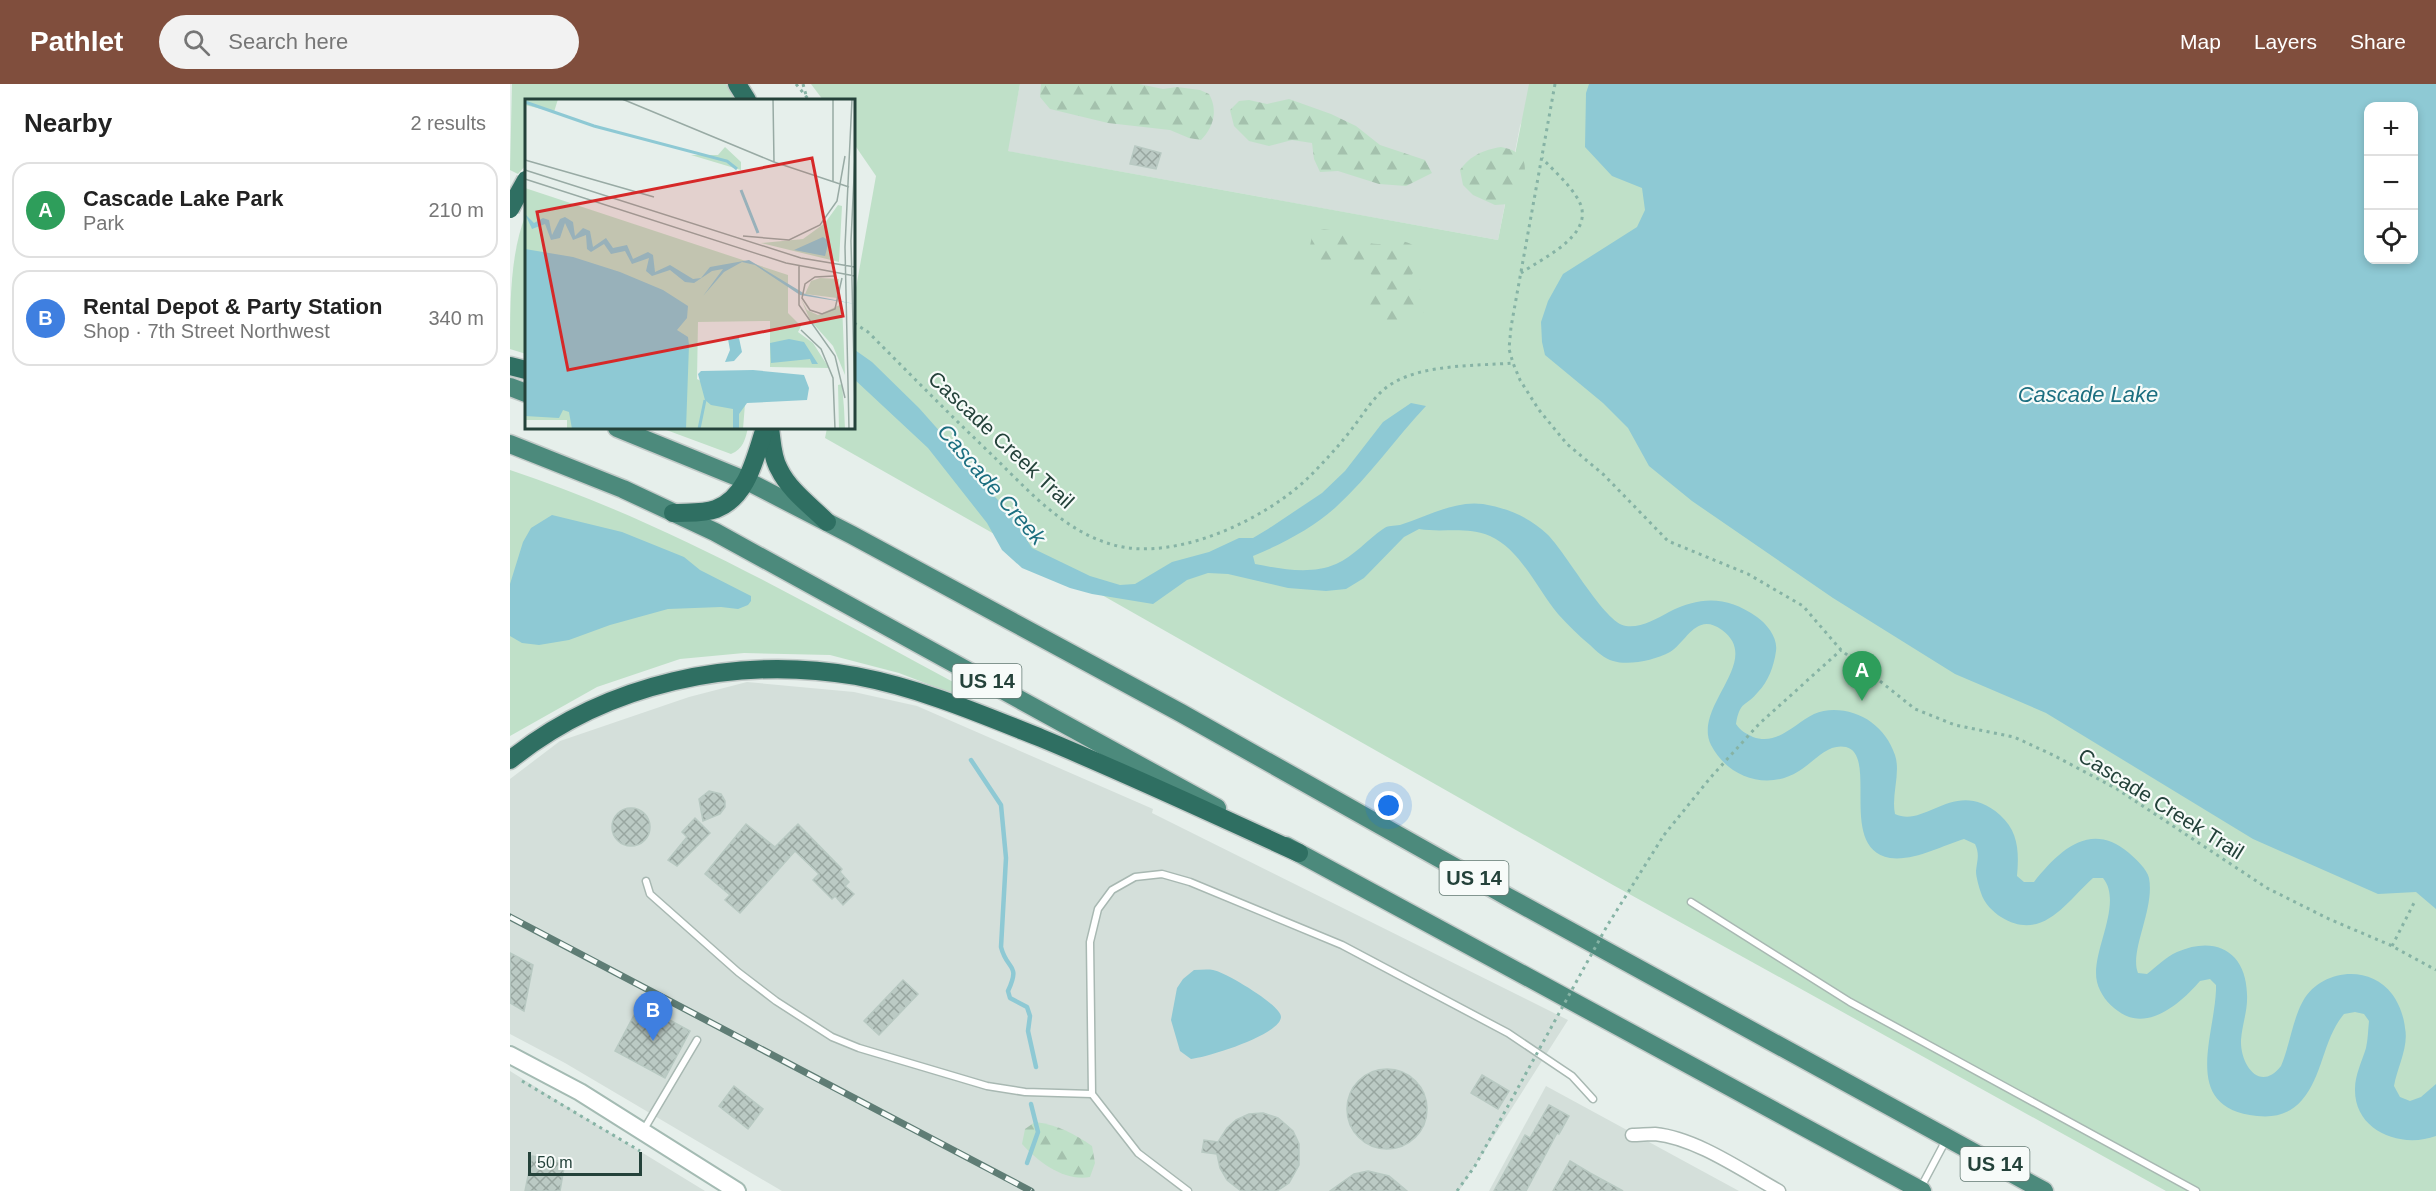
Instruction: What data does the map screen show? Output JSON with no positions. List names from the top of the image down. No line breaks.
{"streets":{"highway":["US 14"],"path":["Cascade Creek Trail"]},"water":["Cascade Lake","Cascade Creek"],"scale_bar":"50 m","page":{"header":"Pathlet","search":"Search here","nav":["Map","Layers","Share"],"heading":["Nearby","2 results"],"map_buttons":["+","−"],"list":[{"mark":"A","name":"Cascade Lake Park","note":"Park","value":"210 m"},{"mark":"B","name":"Rental Depot & Party Station","note":"Shop · 7th Street Northwest","value":"340 m"}],"pins":["A","B"],"scale":"50 m"}}
